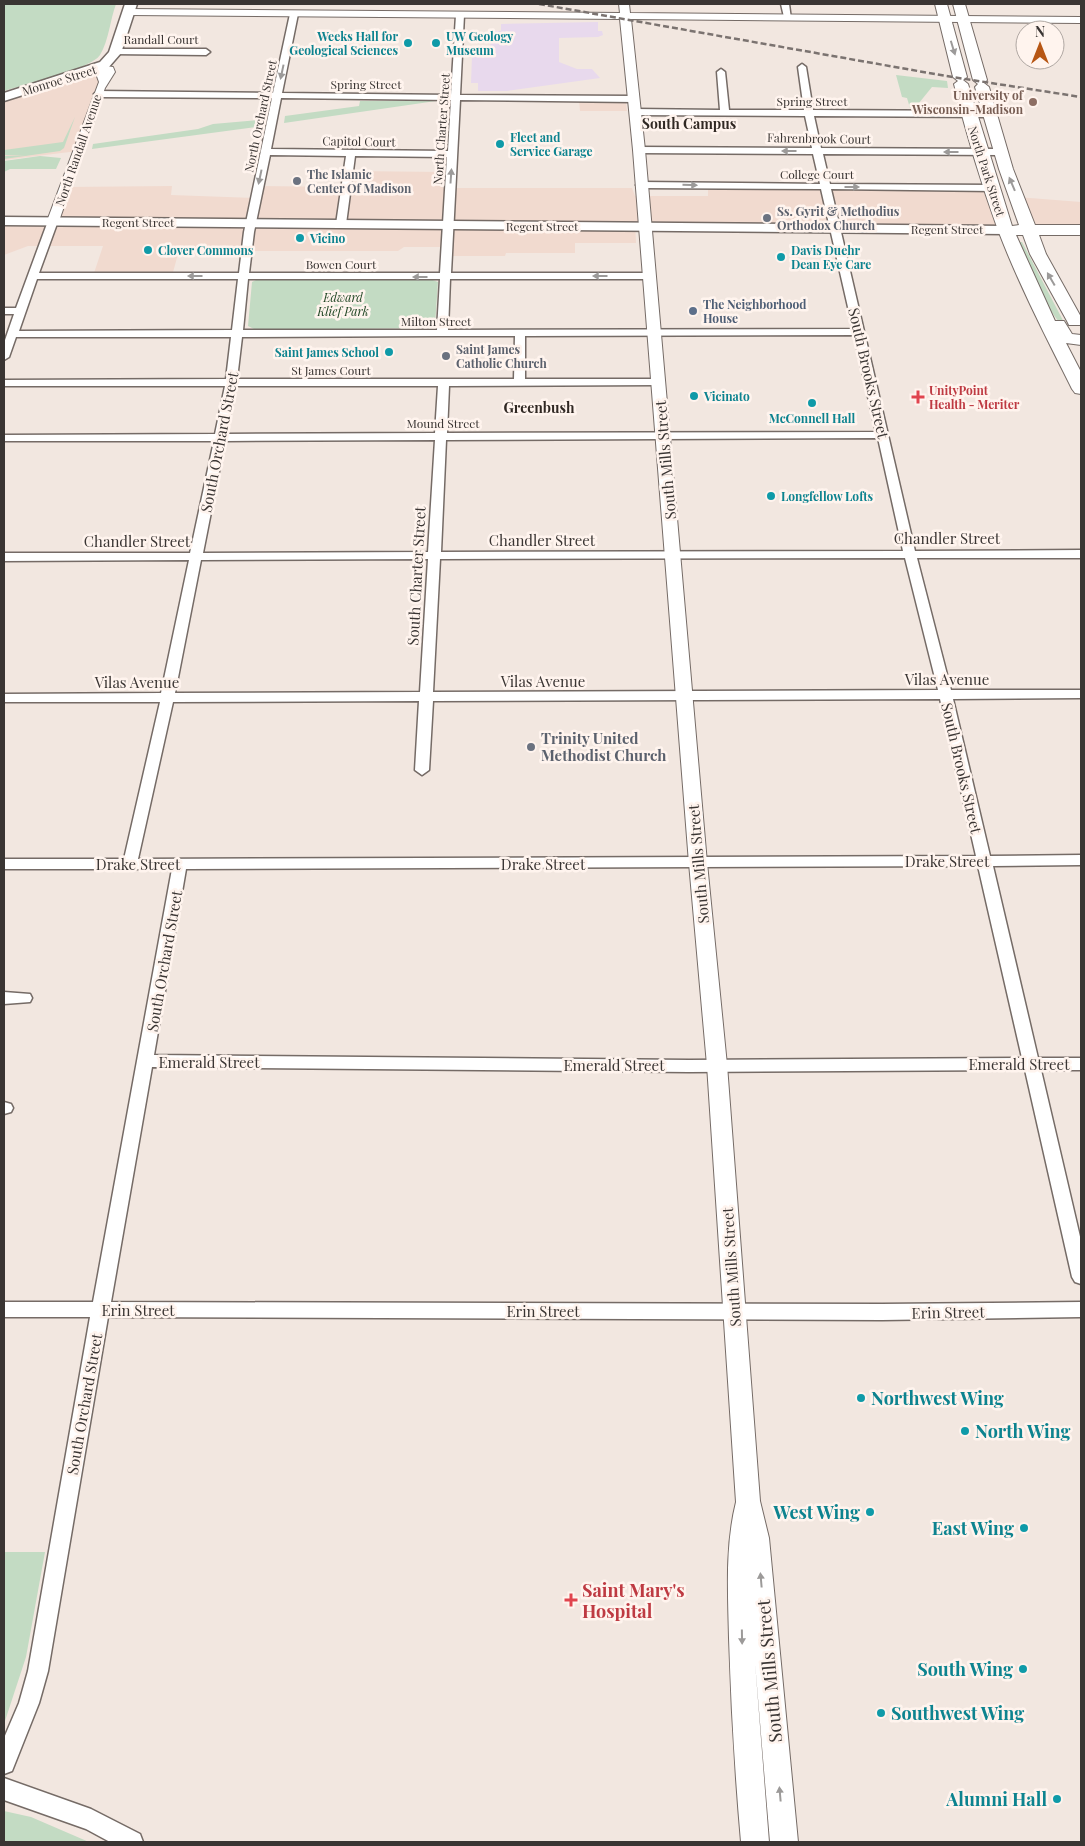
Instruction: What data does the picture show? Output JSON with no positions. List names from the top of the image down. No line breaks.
{"streets":{"main road":["Monroe Street","North Park Street","Regent Street"],"street":["Randall Court","Spring Street","North Orchard Street","North Charter Street","Fahrenbrook Court","Capitol Court","North Randall Avenue","College Court","Bowen Court","Milton Street","St James Court","South Brooks Street","Mound Street","South Orchard Street","South Mills Street","Chandler Street","South Charter Street","Vilas Avenue","Drake Street","Emerald Street","Erin Street"]},"crossings":[["Randall Court","Monroe Street"],["Monroe Street","North Randall Avenue"],["Spring Street","North Orchard Street"],["Spring Street","North Charter Street"],["Spring Street","North Randall Avenue"],["Spring Street","North Park Street"],["Spring Street","South Brooks Street"],["North Orchard Street","Capitol Court"],["North Orchard Street","Regent Street"],["North Orchard Street","South Orchard Street"],["North Charter Street","Capitol Court"],["North Charter Street","Regent Street"],["Fahrenbrook Court","North Park Street"],["Fahrenbrook Court","South Brooks Street"],["North Randall Avenue","Regent Street"],["North Park Street","College Court"],["North Park Street","Regent Street"],["College Court","South Brooks Street"],["Regent Street","South Brooks Street"],["Regent Street","South Orchard Street"],["Regent Street","South Mills Street"],["Bowen Court","South Orchard Street"],["Bowen Court","South Mills Street"],["Milton Street","South Brooks Street"],["Milton Street","South Orchard Street"],["Milton Street","South Mills Street"],["St James Court","South Orchard Street"],["St James Court","South Mills Street"],["St James Court","South Charter Street"],["South Brooks Street","Mound Street"],["South Brooks Street","Chandler Street"],["South Brooks Street","Vilas Avenue"],["South Brooks Street","Drake Street"],["South Brooks Street","Emerald Street"],["Mound Street","South Orchard Street"],["Mound Street","South Mills Street"],["Mound Street","South Charter Street"],["South Orchard Street","Chandler Street"],["South Orchard Street","Vilas Avenue"],["South Orchard Street","Drake Street"],["South Orchard Street","Emerald Street"],["South Orchard Street","Erin Street"],["South Mills Street","Chandler Street"],["South Mills Street","Vilas Avenue"],["South Mills Street","Drake Street"],["South Mills Street","Emerald Street"],["South Mills Street","Erin Street"],["Chandler Street","South Charter Street"],["South Charter Street","Vilas Avenue"]],"one_way":["College Court","Bowen Court"],"districts":["South Campus","Greenbush"],"parks":["Edward Klief Park"],"places":{"other":["Weeks Hall for Geological Sciences","UW Geology Museum","University of Wisconsin-Madison","Fleet and Service Garage","The Islamic Center Of Madison","Ss. Gyrit & Methodius Orthodox Church","Vicino","Clover Commons","Davis Duehr Dean Eye Care","The Neighborhood House","Saint James School","Saint James Catholic Church","Vicinato","McConnell Hall","Longfellow Lofts","Trinity United Methodist Church","Northwest Wing","North Wing","West Wing","East Wing","South Wing","Southwest Wing","Alumni Hall"],"health":["UnityPoint Health - Meriter","Saint Mary's Hospital"]},"north":"top"}
